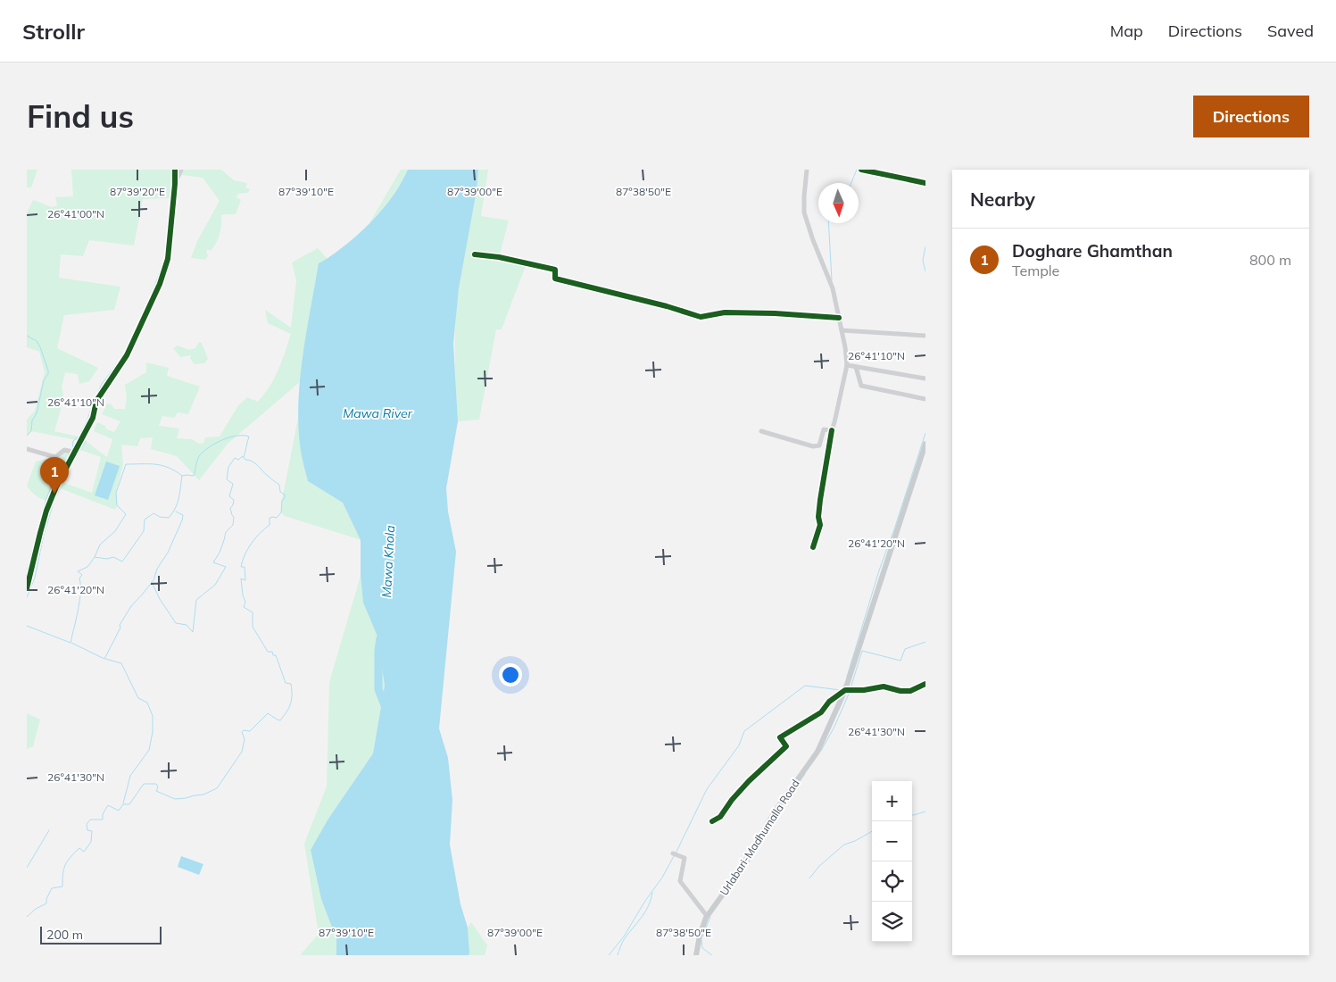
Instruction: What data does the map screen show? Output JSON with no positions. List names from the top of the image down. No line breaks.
{"streets":{"main road":["Urlabari-Madhumalla Road"]},"water":["Mawa River","Mawa Khola"],"scale_bar":"200 m","north":"bottom","page":{"header":"Strollr","nav":["Map","Directions","Saved"],"buttons":"Directions","title":"Find us","heading":"Nearby","list":[{"mark":"1","name":"Doghare Ghamthan","note":"Temple","value":"800 m"}],"pins":"1","map_buttons":["+","−"],"scale":"200 m"},"coordinates":["87°39'20\"E","87°39'10\"E","87°39'00\"E","87°38'50\"E","26°41'00\"N","26°41'10\"N","26°41'20\"N","26°41'30\"N"]}
